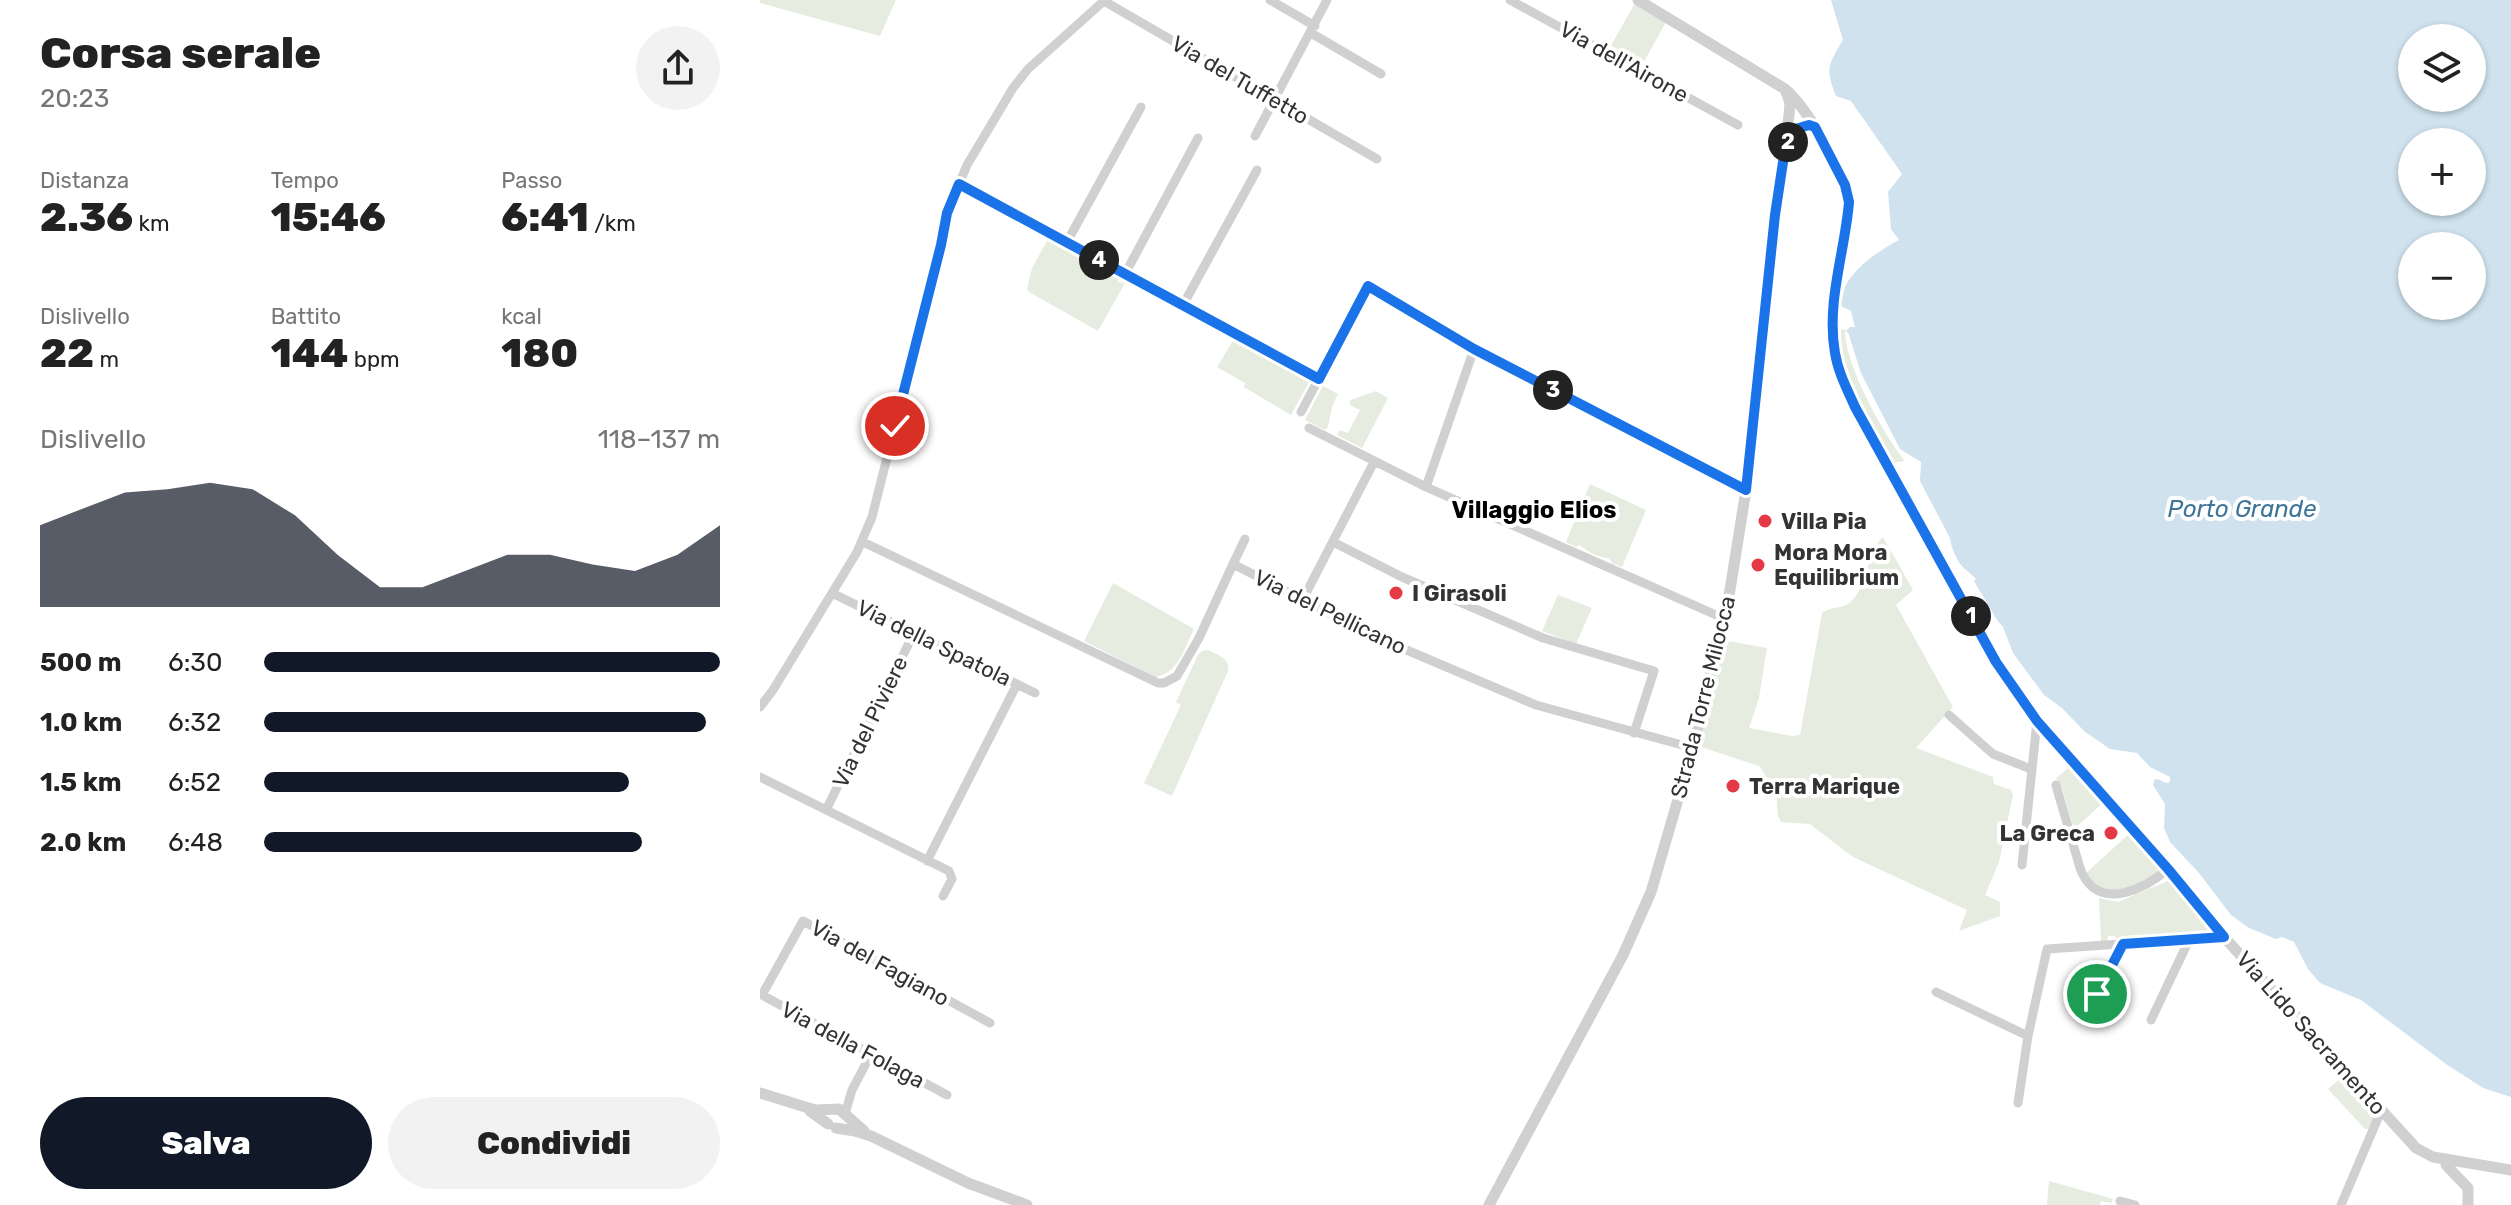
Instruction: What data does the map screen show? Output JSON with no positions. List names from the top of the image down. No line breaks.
{"streets":{"street":["Via dell'Airone","Via del Tuffetto","Via del Pellicano","Via della Spatola","Strada Torre Milocca","Via del Piviere","Via del Fagiano","Via Lido Sacramento","Via della Folaga"]},"crossings":[["Via del Pellicano","Strada Torre Milocca"],["Via della Spatola","Via del Piviere"],["Via del Fagiano","Via della Folaga"]],"districts":["Villaggio Elios"],"water":["Porto Grande"],"places":["Villa Pia","Mora Mora Equilibrium","I Girasoli","Terra Marique","La Greca"],"page":{"heading":["Corsa serale","20:23"],"map_buttons":["+","−"],"pins":["2","4","3","1"],"stats":[["Distanza","2.36 km"],["Tempo","15:46"],["Passo","6:41 /km"],["Dislivello","22 m"],["Battito","144 bpm"],["kcal","180"]],"chart":["Dislivello","118–137 m"],"list":[{"name":"500 m","note":"6:30"},{"name":"1.0 km","note":"6:32"},{"name":"1.5 km","note":"6:52"},{"name":"2.0 km","note":"6:48"}],"buttons":["Salva","Condividi"]}}
